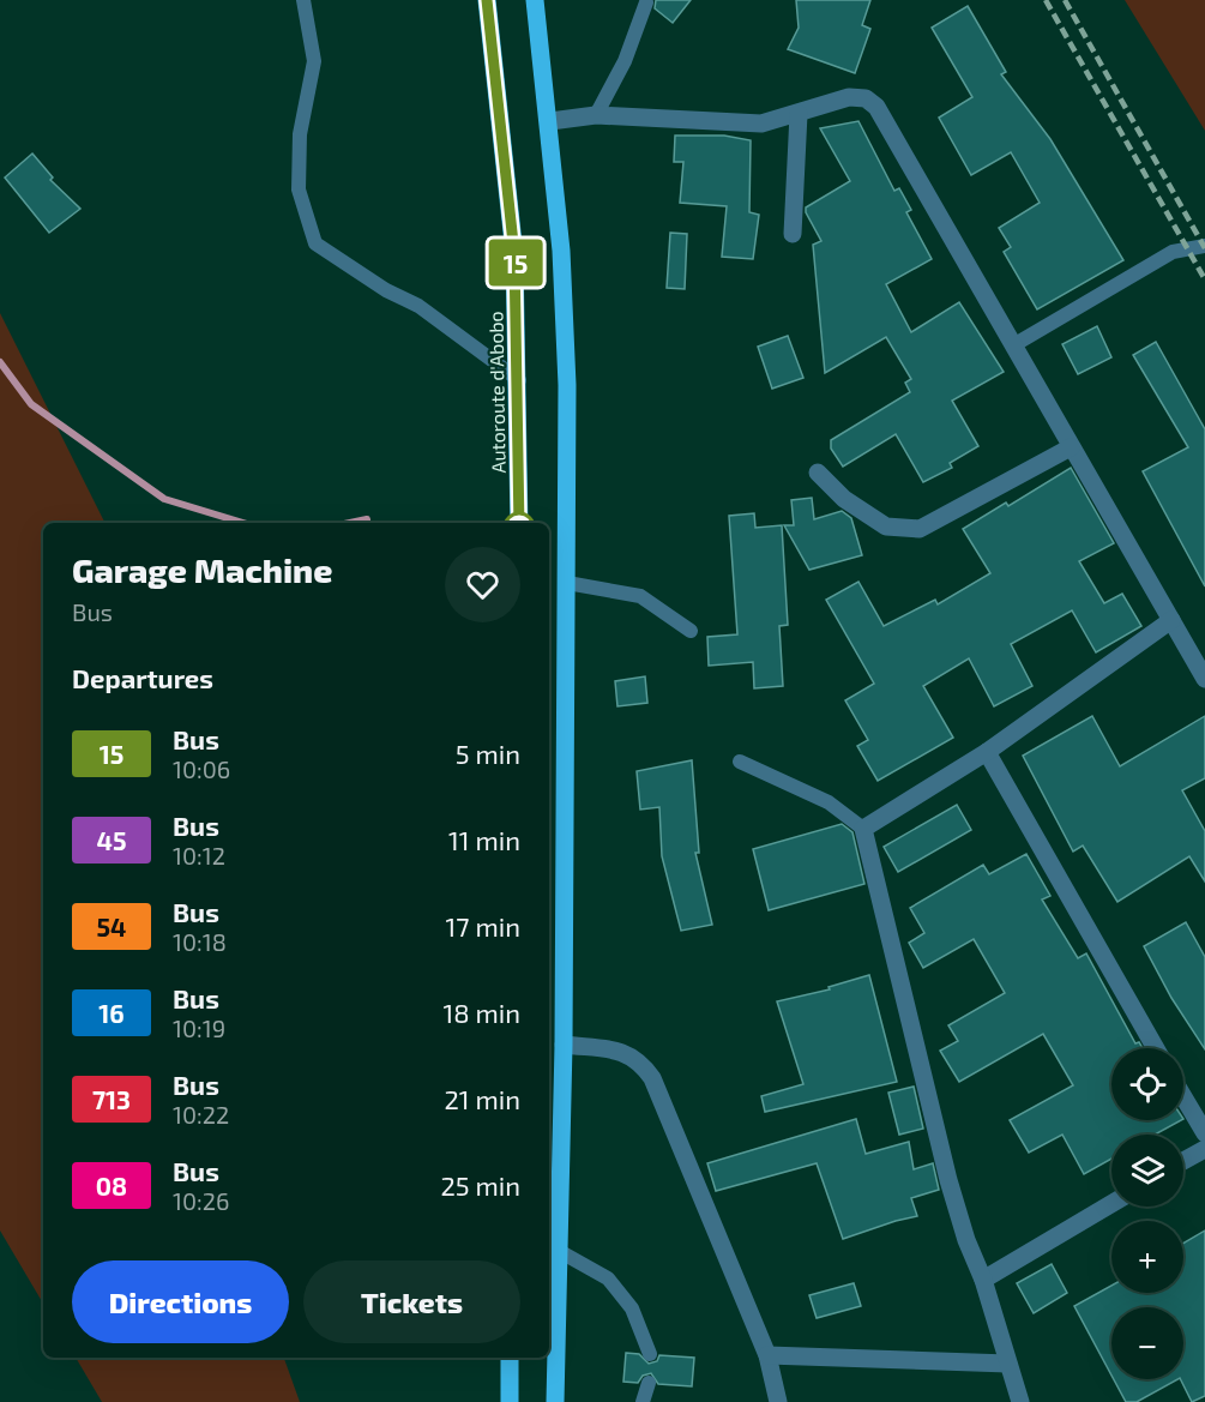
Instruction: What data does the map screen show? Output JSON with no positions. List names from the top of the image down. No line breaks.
{"streets":{"main road":["Autoroute d'Abobo"]},"lines":["bus line 15"],"page":{"on_map":"15","heading":[["Garage Machine","Bus"],"Departures"],"list":[{"mark":"15","name":"Bus","note":"10:06","value":"5 min"},{"mark":"45","name":"Bus","note":"10:12","value":"11 min"},{"mark":"54","name":"Bus","note":"10:18","value":"17 min"},{"mark":"16","name":"Bus","note":"10:19","value":"18 min"},{"mark":"713","name":"Bus","note":"10:22","value":"21 min"},{"mark":"08","name":"Bus","note":"10:26","value":"25 min"}],"map_buttons":["+","−"],"buttons":["Directions","Tickets"]}}
